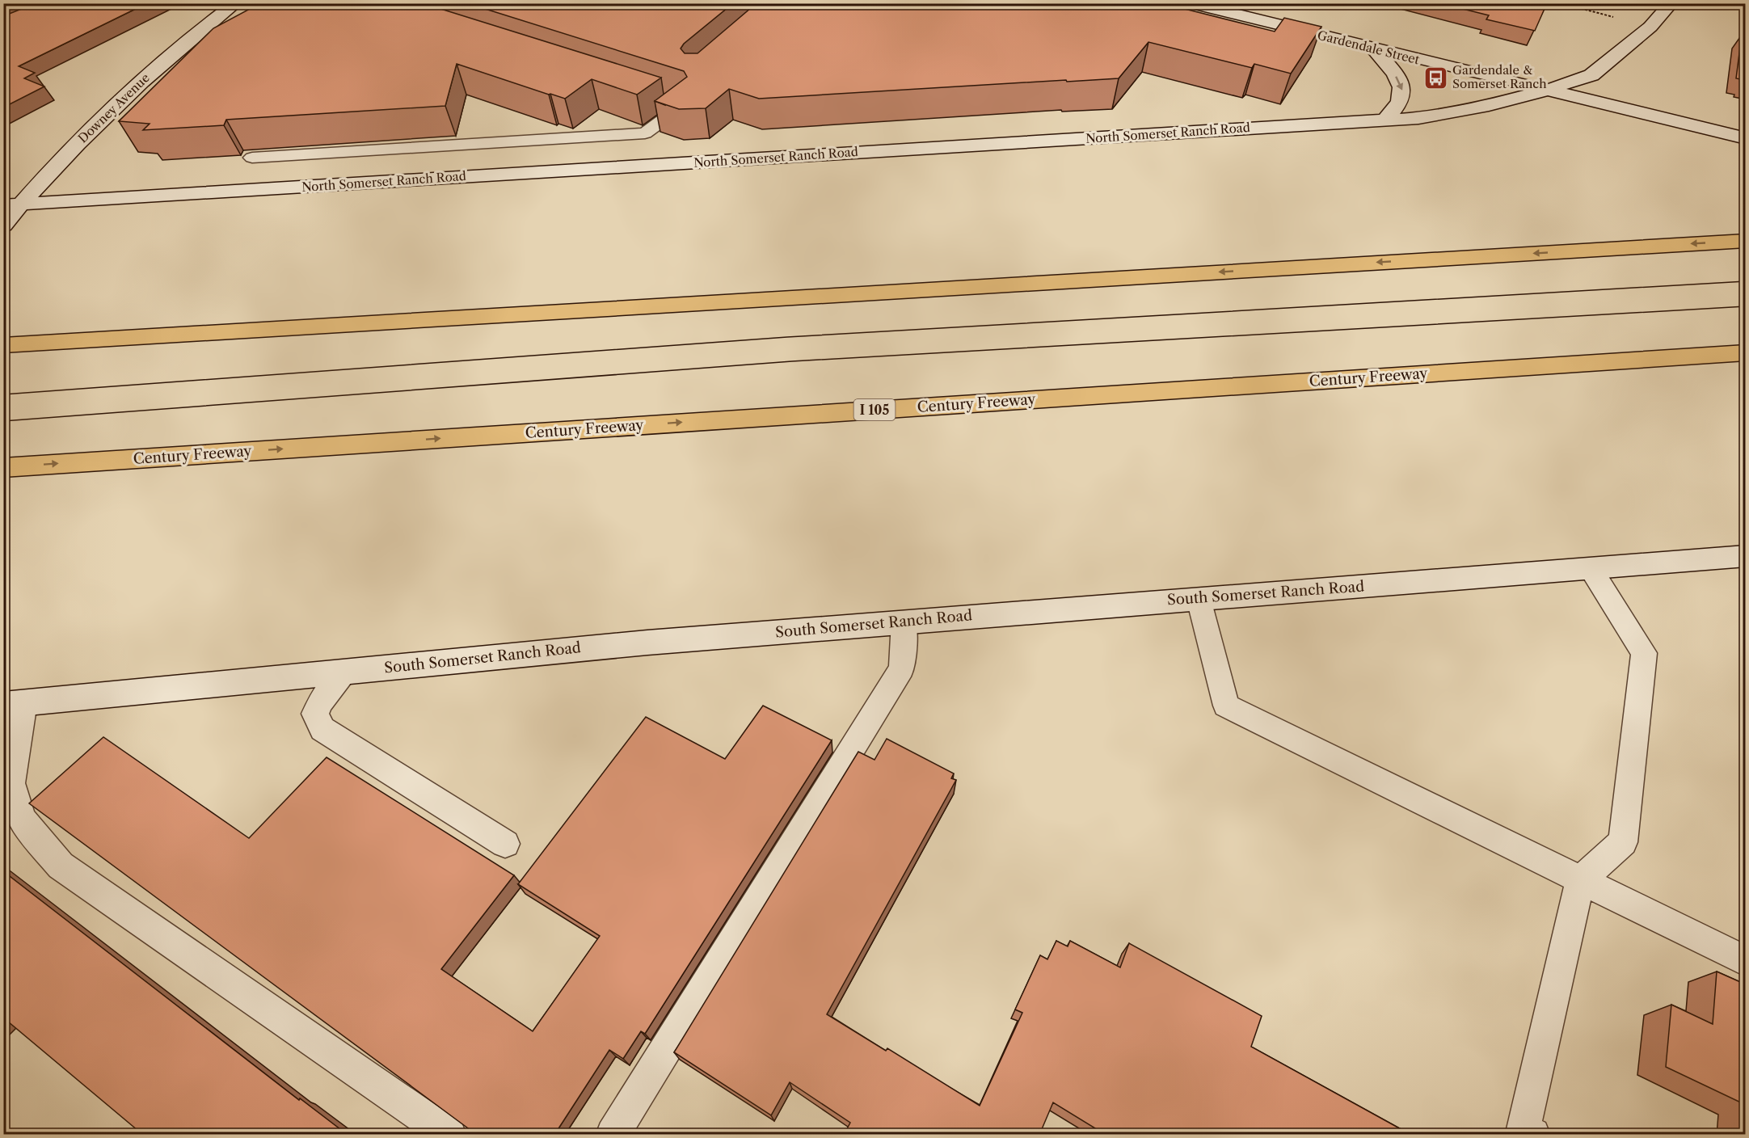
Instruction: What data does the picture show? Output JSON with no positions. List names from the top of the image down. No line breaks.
{"streets":{"highway":["Century Freeway","I 105"],"street":["Gardendale Street","Downey Avenue","North Somerset Ranch Road","South Somerset Ranch Road"]},"crossings":[["Gardendale Street","North Somerset Ranch Road"],["Downey Avenue","North Somerset Ranch Road"]],"places":{"bus stop":["Gardendale & Somerset Ranch"]}}
